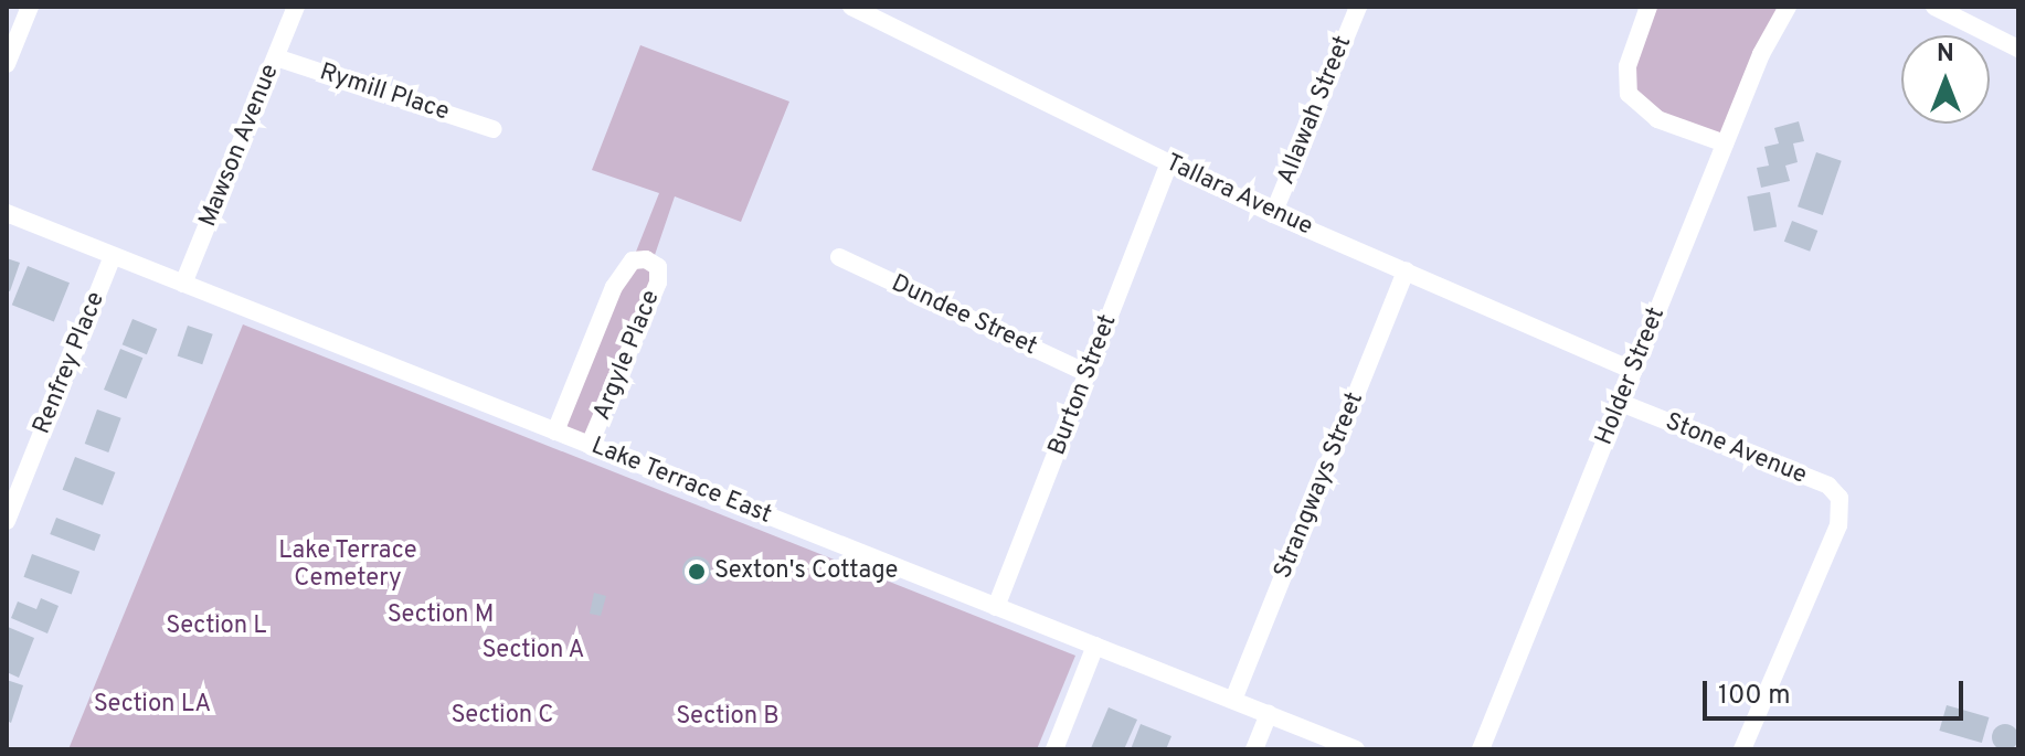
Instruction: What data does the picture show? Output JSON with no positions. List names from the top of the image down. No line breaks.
{"streets":{"street":["Rymill Place","Allawah Street","Mawson Avenue","Tallara Avenue","Dundee Street","Argyle Place","Renfrey Place","Holder Street","Burton Street","Stone Avenue","Lake Terrace East","Strangways Street"]},"crossings":[["Rymill Place","Mawson Avenue"],["Allawah Street","Tallara Avenue"],["Mawson Avenue","Lake Terrace East"],["Tallara Avenue","Holder Street"],["Tallara Avenue","Burton Street"],["Tallara Avenue","Strangways Street"],["Dundee Street","Burton Street"],["Argyle Place","Lake Terrace East"],["Renfrey Place","Lake Terrace East"],["Holder Street","Stone Avenue"],["Burton Street","Lake Terrace East"],["Lake Terrace East","Strangways Street"]],"parks":["Lake Terrace Cemetery","Section M","Section L","Section A","Section LA","Section C","Section B"],"places":["Sexton's Cottage"],"scale_bar":"100 m","north":"top"}
